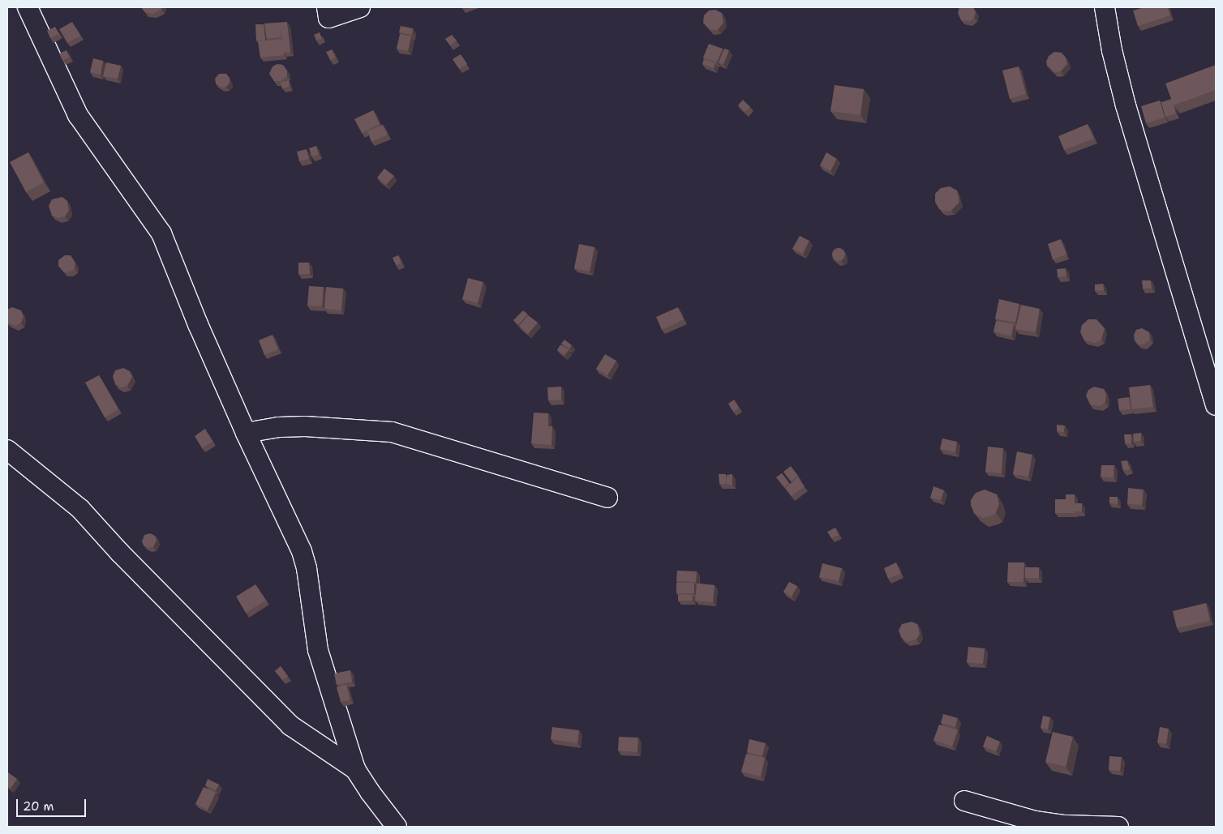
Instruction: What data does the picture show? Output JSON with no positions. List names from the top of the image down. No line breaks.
{"scale_bar":"20 m"}
